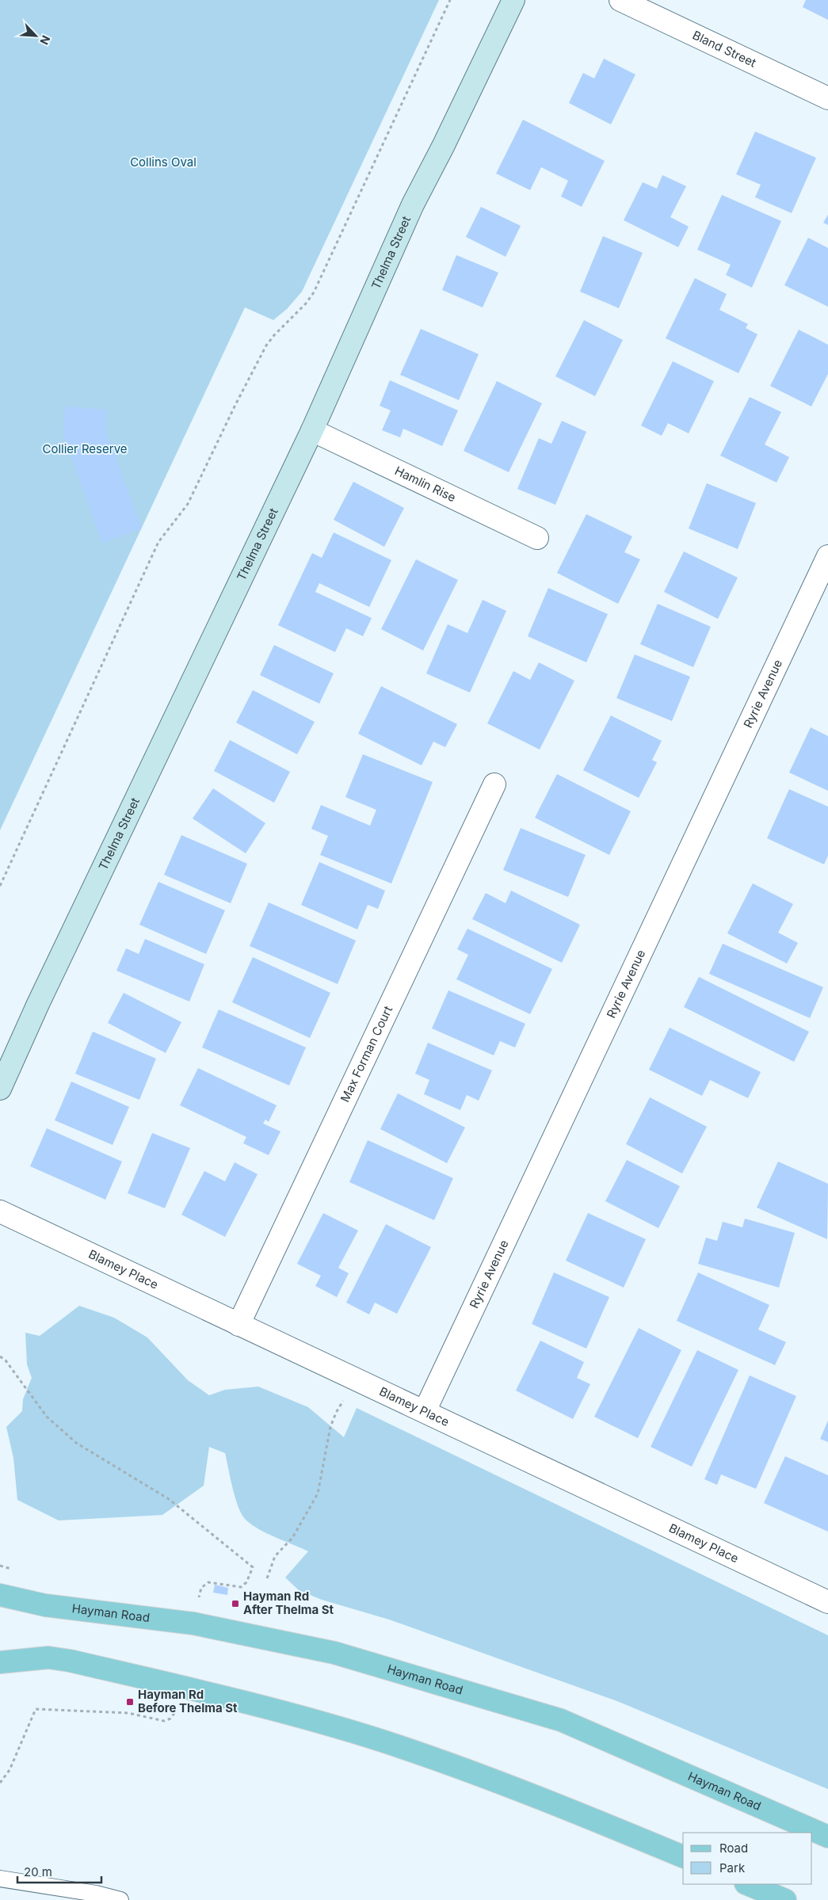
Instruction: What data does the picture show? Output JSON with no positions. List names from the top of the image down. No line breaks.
{"streets":{"main road":["Thelma Street","Hayman Road"],"street":["Bland Street","Hamlin Rise","Ryrie Avenue","Max Forman Court","Blamey Place"]},"crossings":[["Thelma Street","Hamlin Rise"],["Ryrie Avenue","Blamey Place"],["Max Forman Court","Blamey Place"]],"parks":["Collins Oval","Collier Reserve"],"places":{"transit":["Hayman Rd After Thelma St","Hayman Rd Before Thelma St"]},"legend":["Road","Park"],"scale_bar":"20 m","north":"bottom right"}
